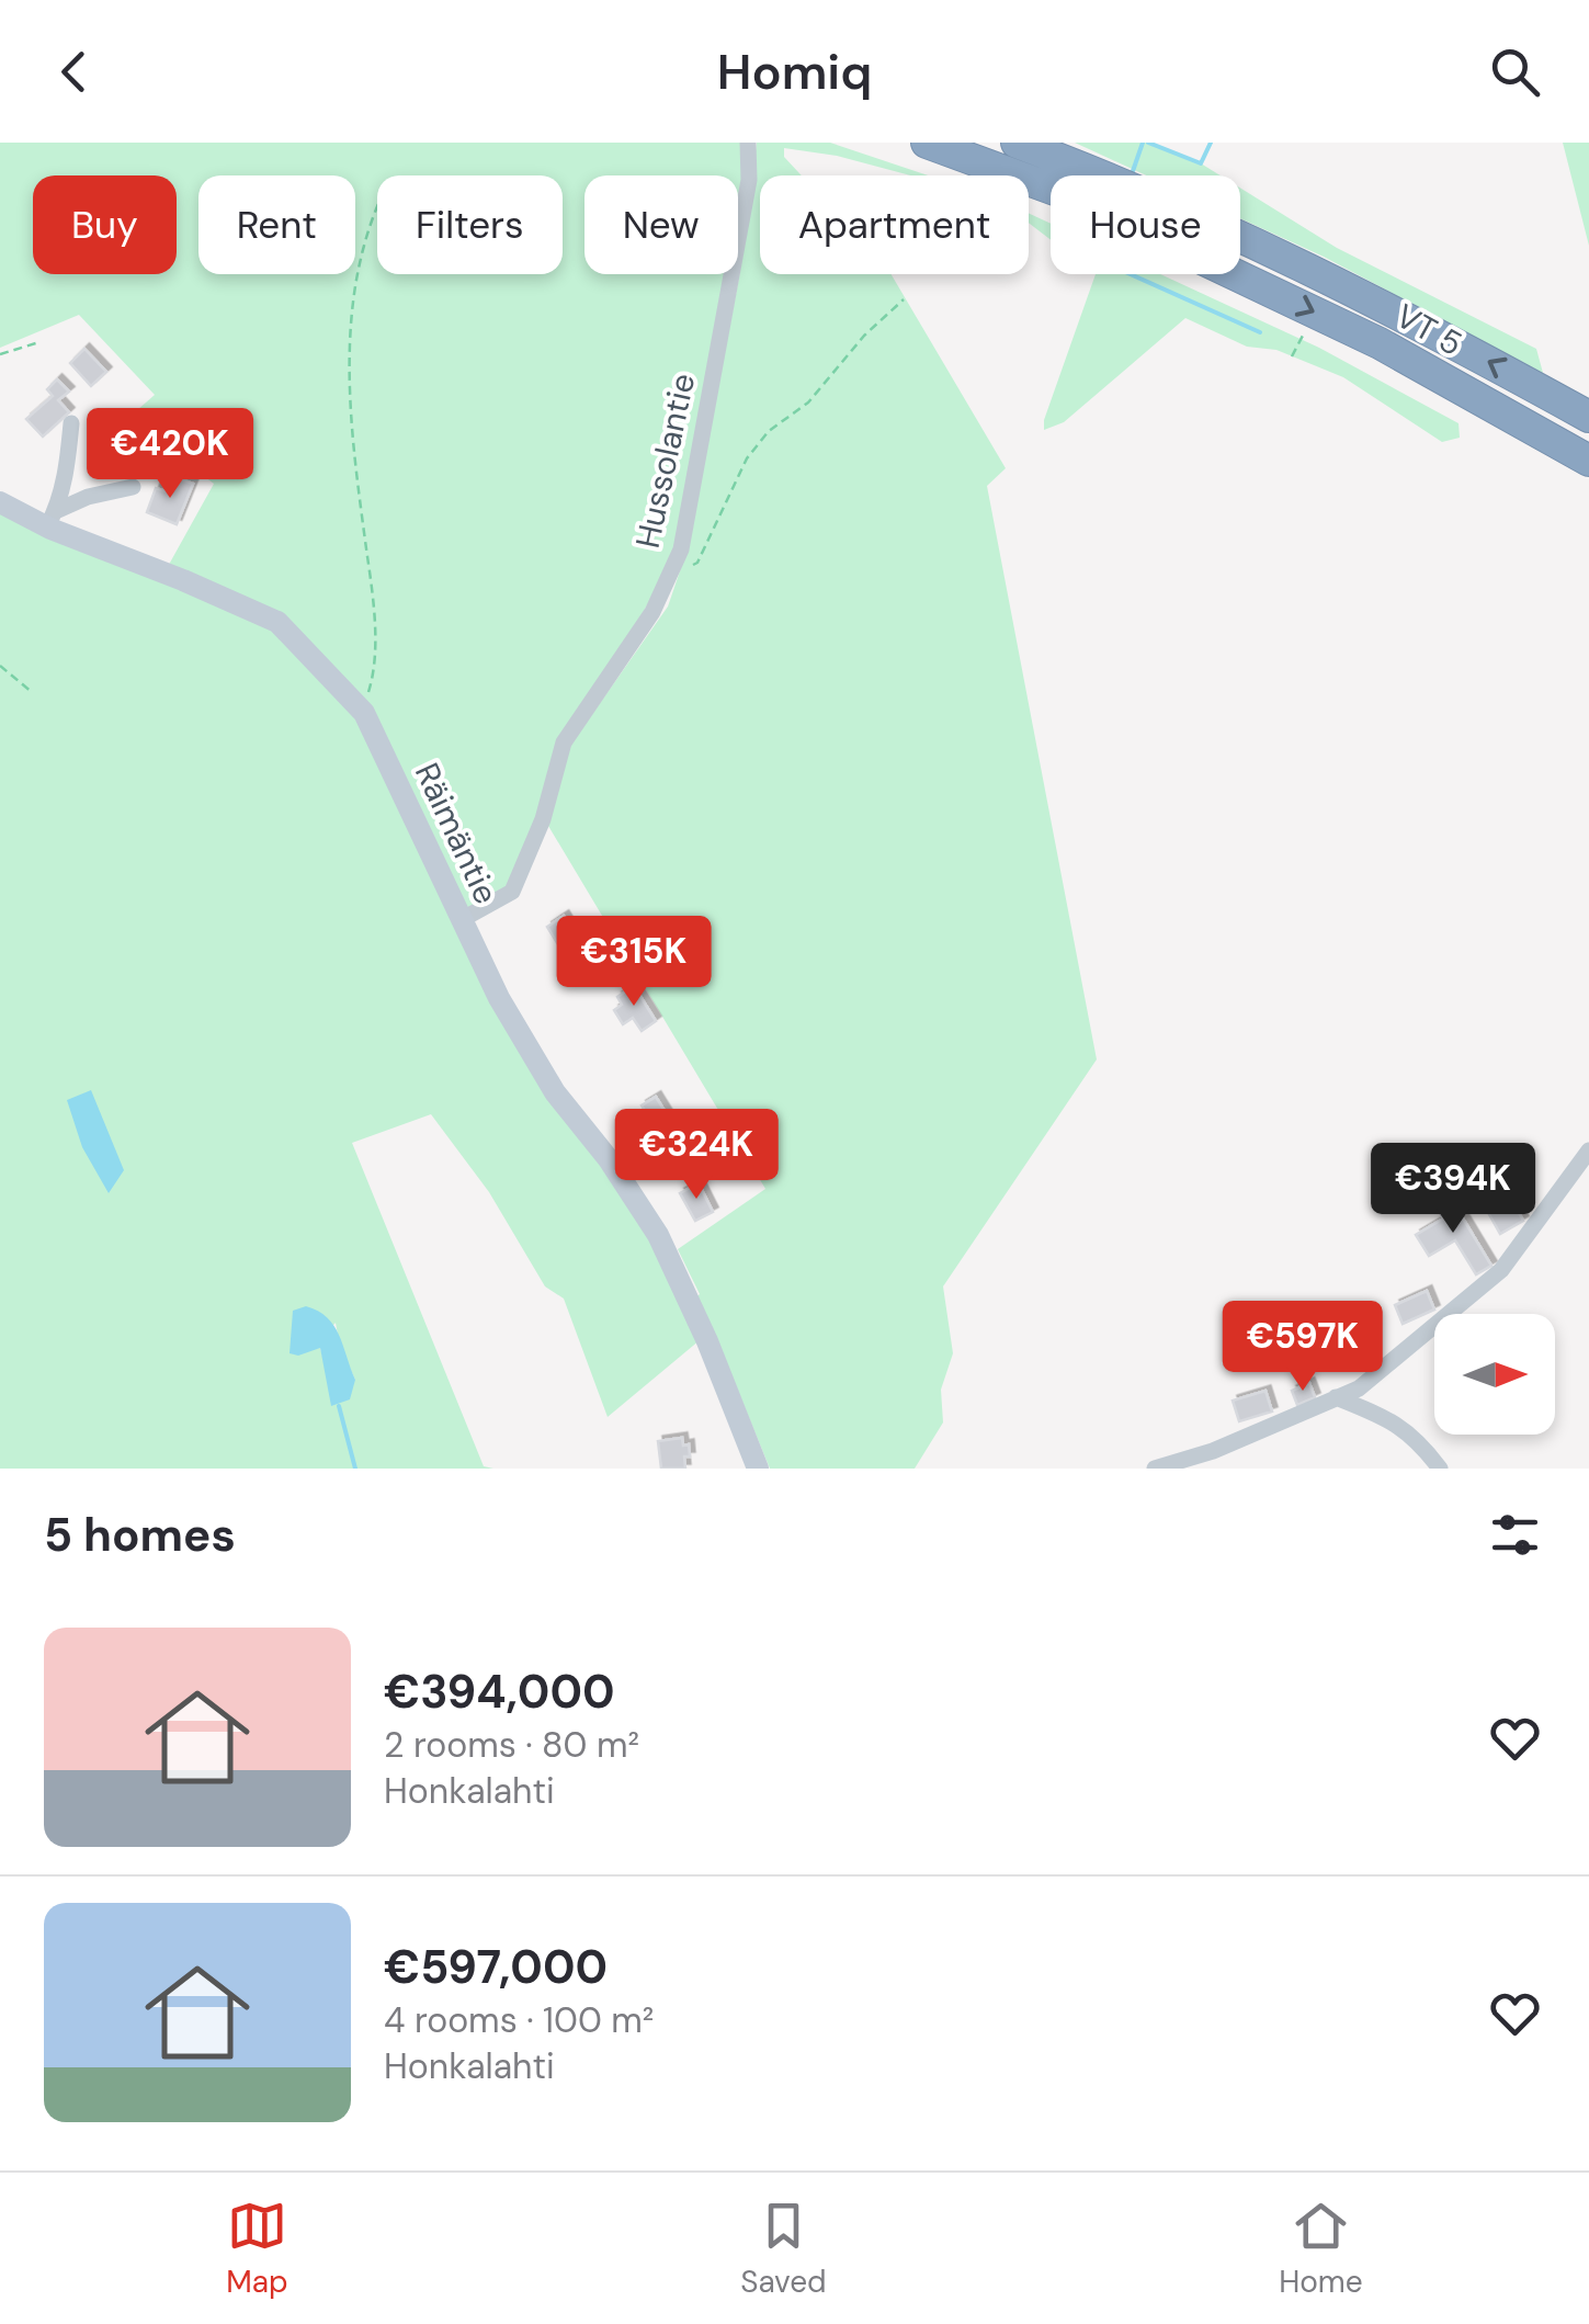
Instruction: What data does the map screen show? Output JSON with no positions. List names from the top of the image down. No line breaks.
{"streets":{"highway":["VT 5"],"street":["Hussolantie","Räimäntie"]},"crossings":[["Hussolantie","Räimäntie"]],"north":"right","page":{"header":"Homiq","chip":["Buy","Rent","Filters","New","Apartment","House"],"price":["€420K","€315K","€324K","€394K","€597K"],"heading":"5 homes","list":[{"name":"€394,000","note":"2 rooms · 80 m² · Honkalahti"},{"name":"€597,000","note":"4 rooms · 100 m² · Honkalahti"}],"tabs":["Map","Saved","Home"]}}
